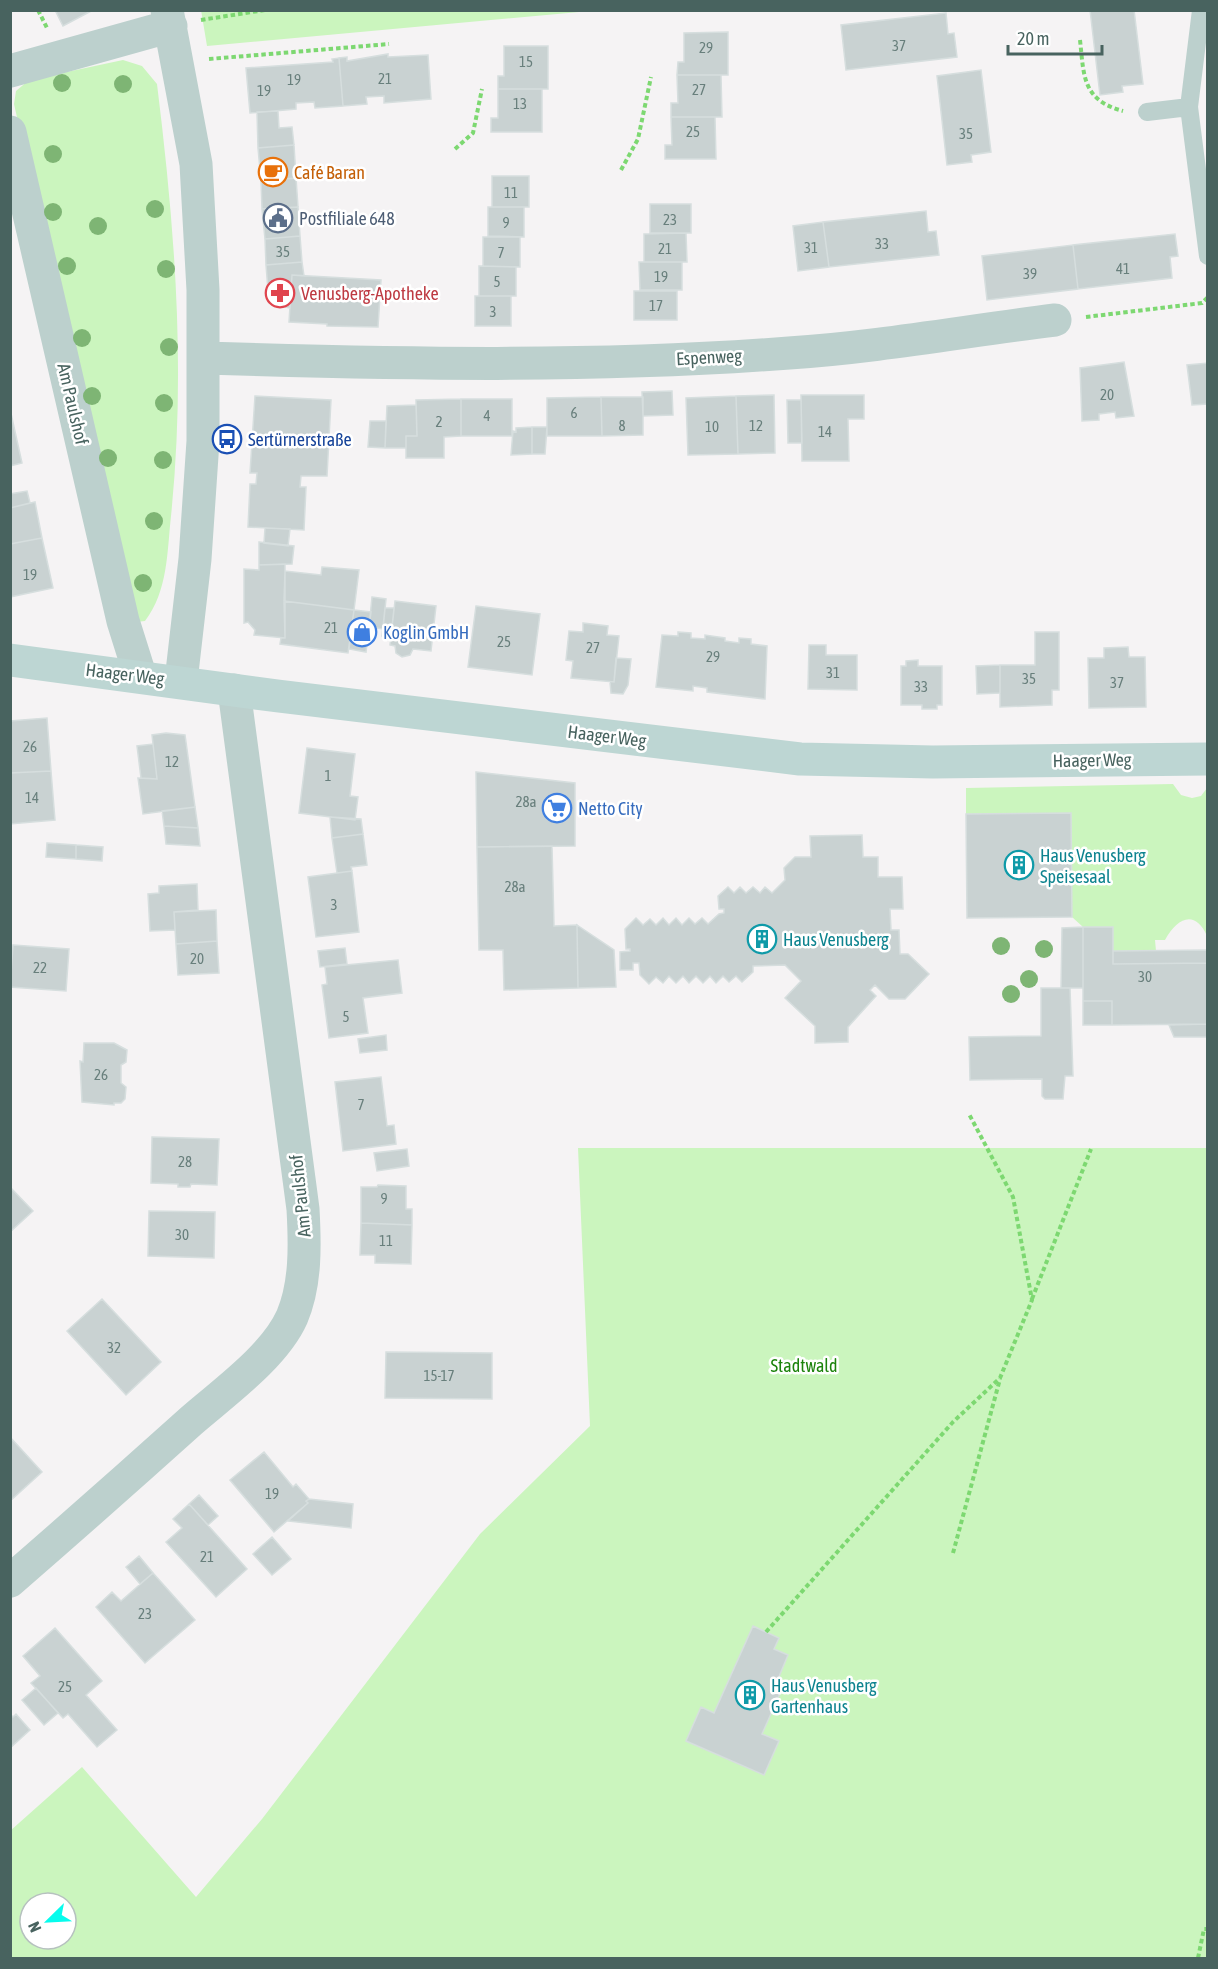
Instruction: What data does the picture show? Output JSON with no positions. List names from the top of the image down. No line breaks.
{"streets":{"street":["Espenweg","Am Paulshof","Haager Weg"]},"crossings":[["Am Paulshof","Haager Weg"]],"parks":["Stadtwald"],"places":{"cafe":["Café Baran"],"public building":["Postfiliale 648"],"pharmacy":["Venusberg-Apotheke"],"bus stop":["Sertürnerstraße"],"shop":["Koglin GmbH"],"supermarket":["Netto City"],"building":["Haus Venusberg Speisesaal","Haus Venusberg","Haus Venusberg Gartenhaus"]},"house_numbers":["37","29","15","21","19","27","19","13","25","35","11","23","9","33","31","21","35","7","41","39","19","5","17","3","20","6","4","2","8","12","10","14","19","21","25","27","29","31","35","37","33","26","12","1","14","28a","28a","3","20","22","30","5","26","7","28","9","30","11","32","15-17","19","21","23","25"],"scale_bar":"20 m","north":"bottom left"}
